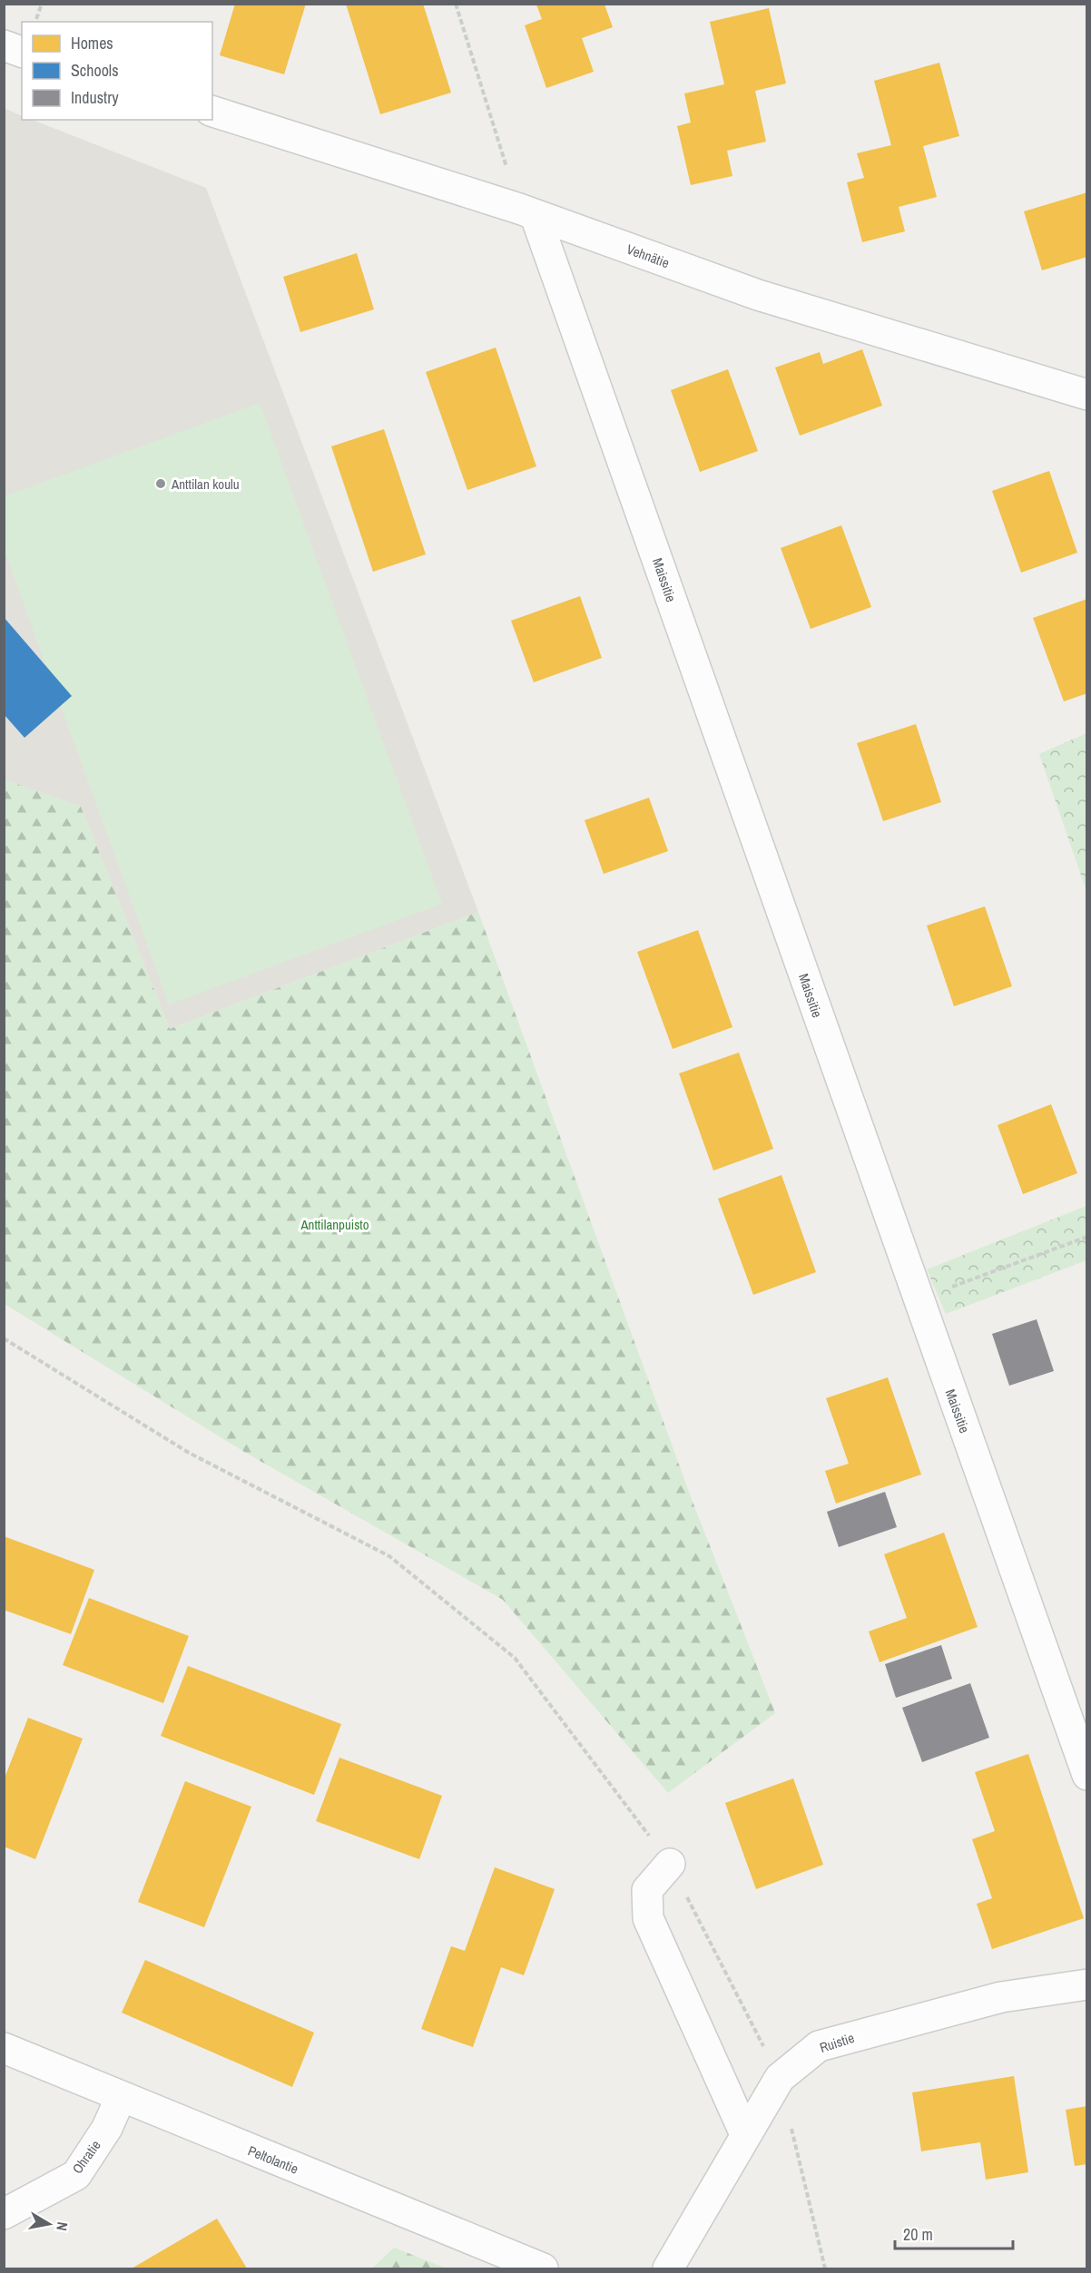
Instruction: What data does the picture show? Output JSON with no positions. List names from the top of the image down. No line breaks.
{"streets":{"street":["Vehnätie","Maissitie","Ruistie","Ohratie","Peltolantie"]},"crossings":[["Vehnätie","Maissitie"],["Ohratie","Peltolantie"]],"parks":["Anttilanpuisto"],"places":["Anttilan koulu"],"legend":["Homes","Schools","Industry"],"scale_bar":"20 m","north":"right"}
